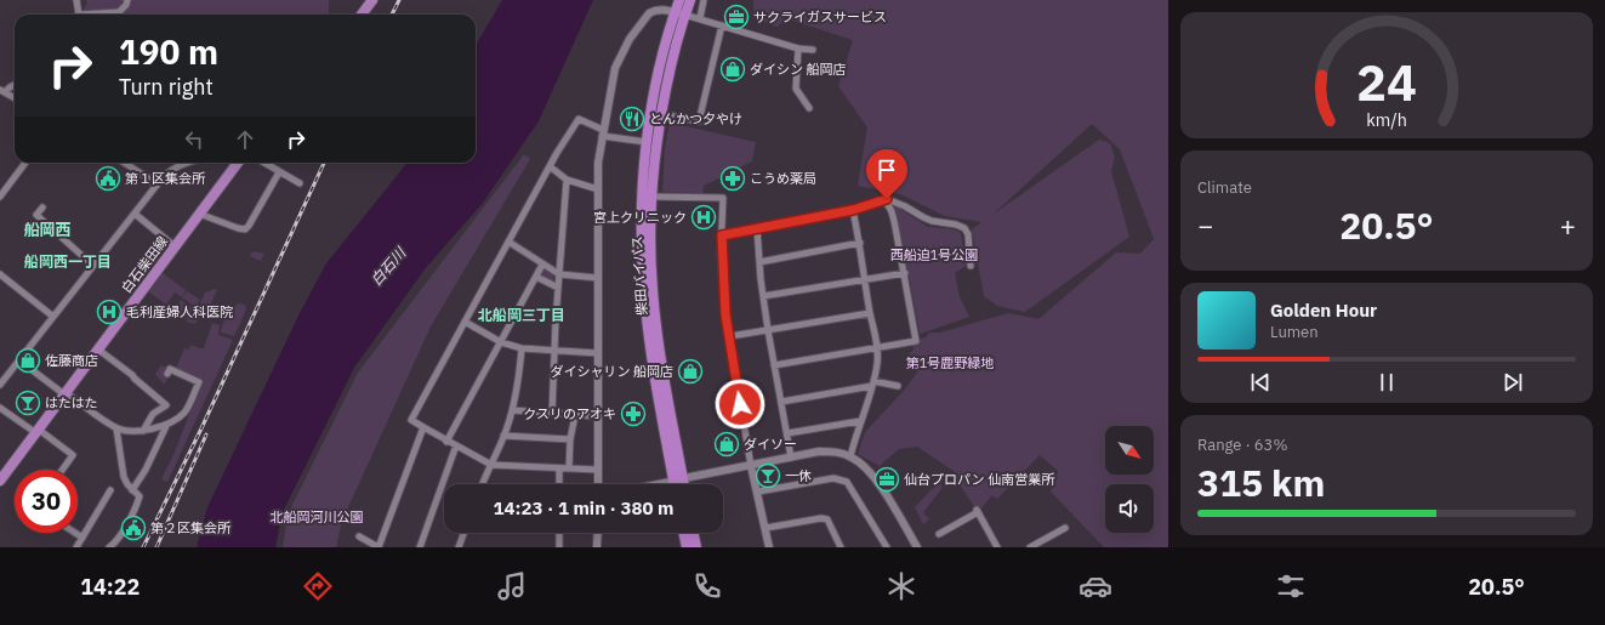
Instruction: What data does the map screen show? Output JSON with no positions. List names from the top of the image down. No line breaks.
{"streets":{"highway":["柴田バイパス"],"main road":["白石柴田線"]},"districts":["船岡西","船岡西一丁目","北船岡三丁目"],"water":["白石川"],"parks":["西船迫1号公園","第1号鹿野緑地","北船岡河川公園"],"places":{"office":["サクライガスサービス","仙台プロパン 仙南営業所"],"shop":["ダイシン 船岡店","佐藤商店","ダイシャリン 船岡店","ダイソー"],"restaurant":["とんかつ夕やけ"],"public building":["第１区集会所","第２区集会所"],"pharmacy":["こうめ薬局","クスリのアオキ"],"hospital":["宮上クリニック","毛利産婦人科医院"],"bar":["はたはた","一休"]},"north":"bottom right","page":{"turn":["190 m","Turn right"],"tile":["Climate",["Range · 63%","315 km"]],"heat":["−","20.5°","+"],"song":["Golden Hour","Lumen"],"limit":"30","trip":"14:23 · 1 min · 380 m","tabs":["14:22","20.5°"],"gauge":["24","km/h"]}}
